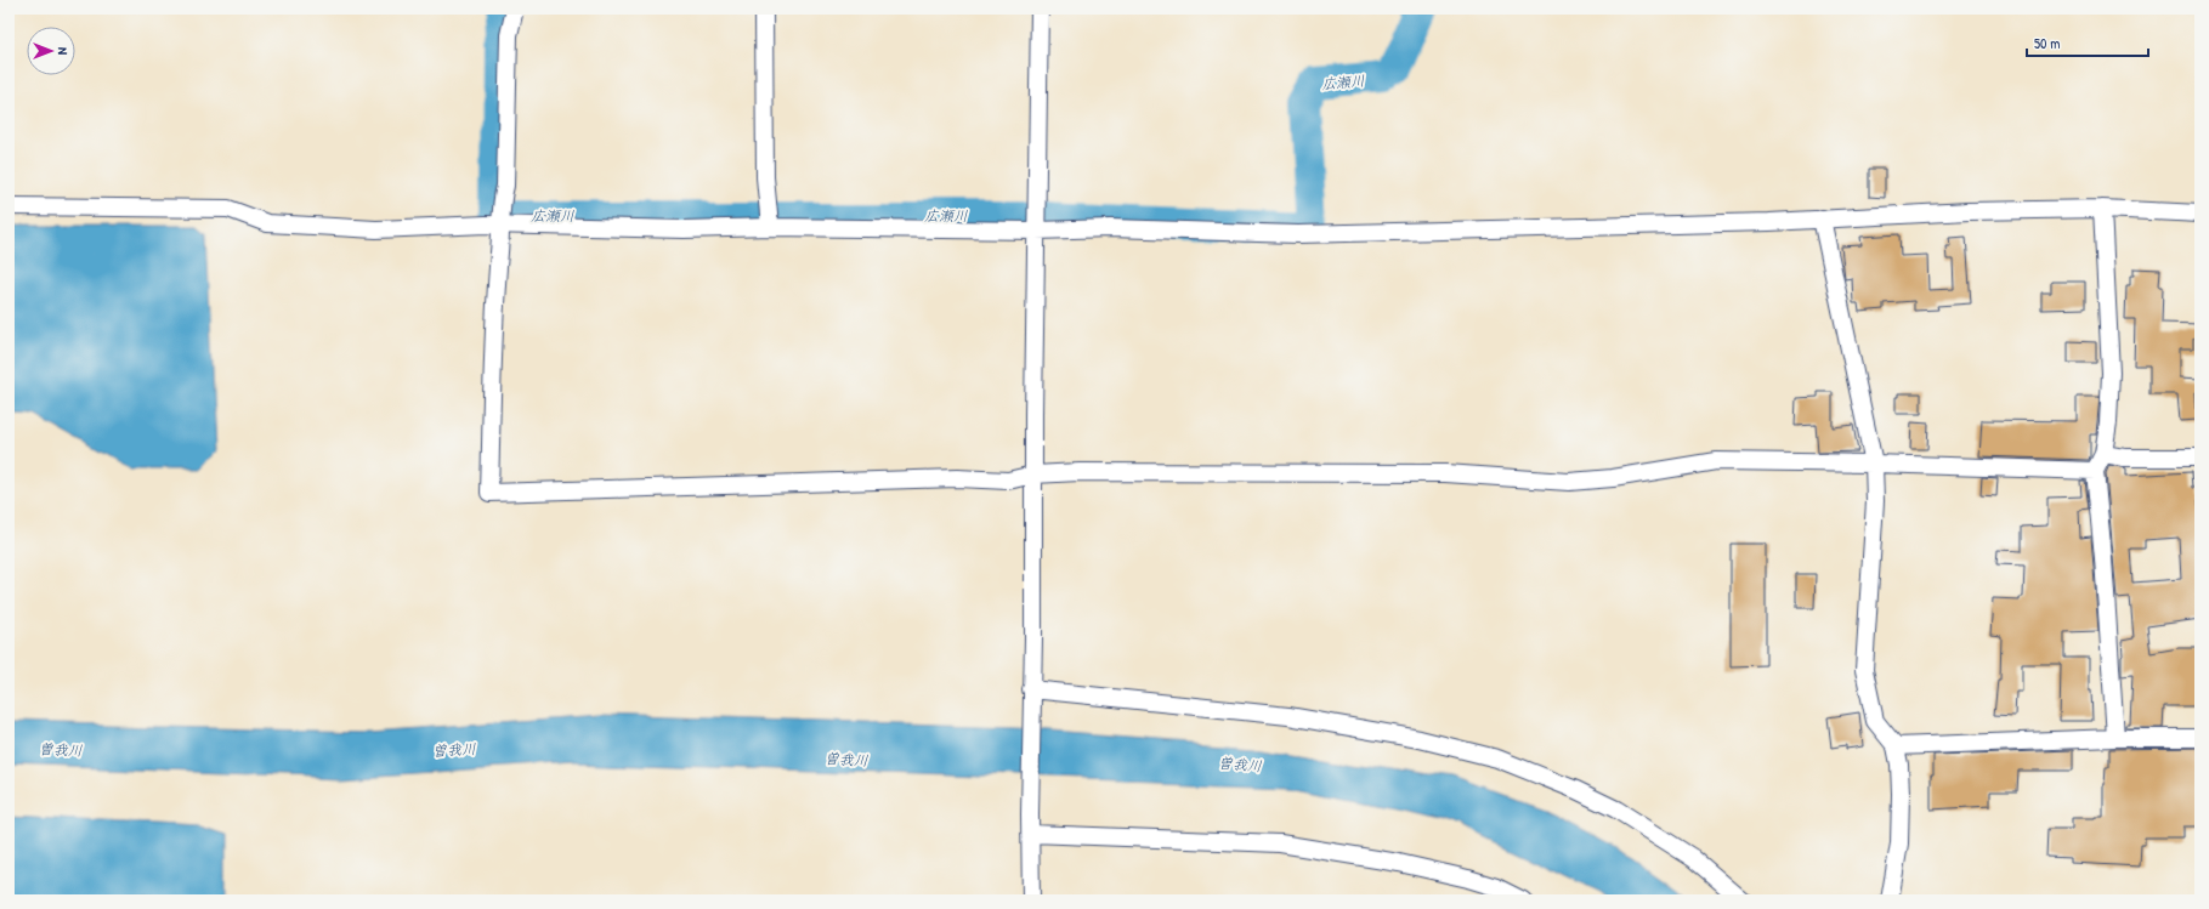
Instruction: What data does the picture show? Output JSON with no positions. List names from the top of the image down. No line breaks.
{"water":["広瀬川","曽我川"],"scale_bar":"50 m","north":"right"}
